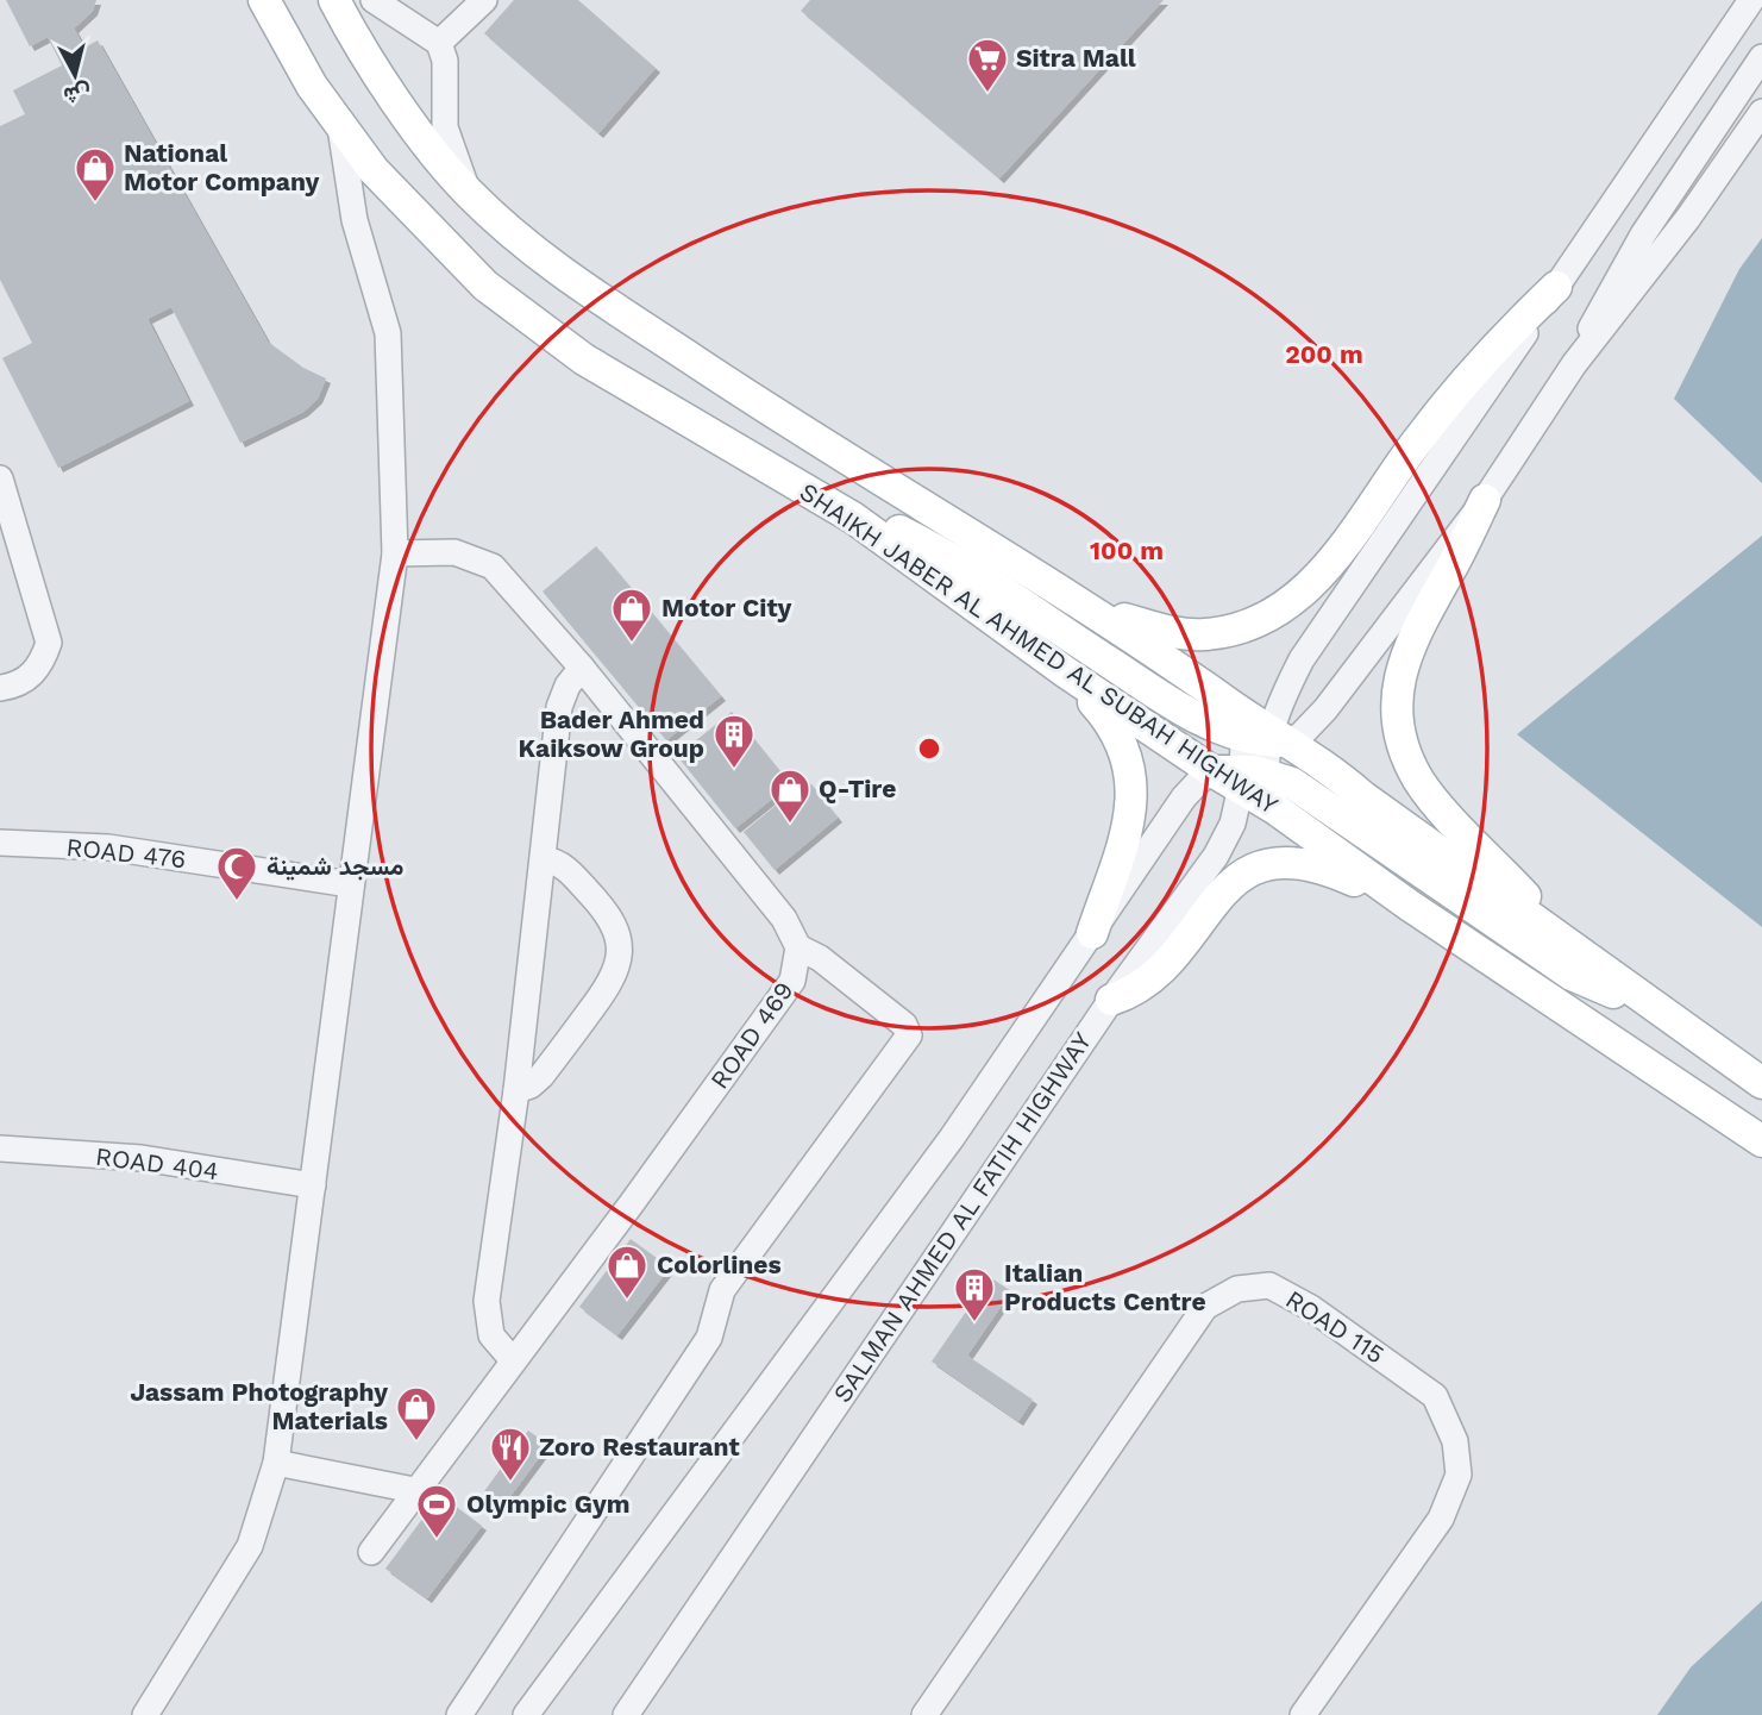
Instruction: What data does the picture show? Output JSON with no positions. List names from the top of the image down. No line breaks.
{"streets":{"main road":["SHAIKH JABER AL AHMED AL SUBAH HIGHWAY"],"street":["ROAD 476","ROAD 469","ROAD 404","SALMAN AHMED AL FATIH HIGHWAY","ROAD 115"]},"crossings":[["SHAIKH JABER AL AHMED AL SUBAH HIGHWAY","SALMAN AHMED AL FATIH HIGHWAY"]],"places":{"supermarket":["Sitra Mall"],"shop":["National Motor Company","Motor City","Q-Tire","Colorlines","Jassam Photography Materials"],"building":["Bader Ahmed Kaiksow Group","Italian Products Centre"],"mosque":["مسجد شمينة"],"restaurant":["Zoro Restaurant"],"sports":["Olympic Gym"]},"north":"bottom","rings":["200 m","100 m"]}
